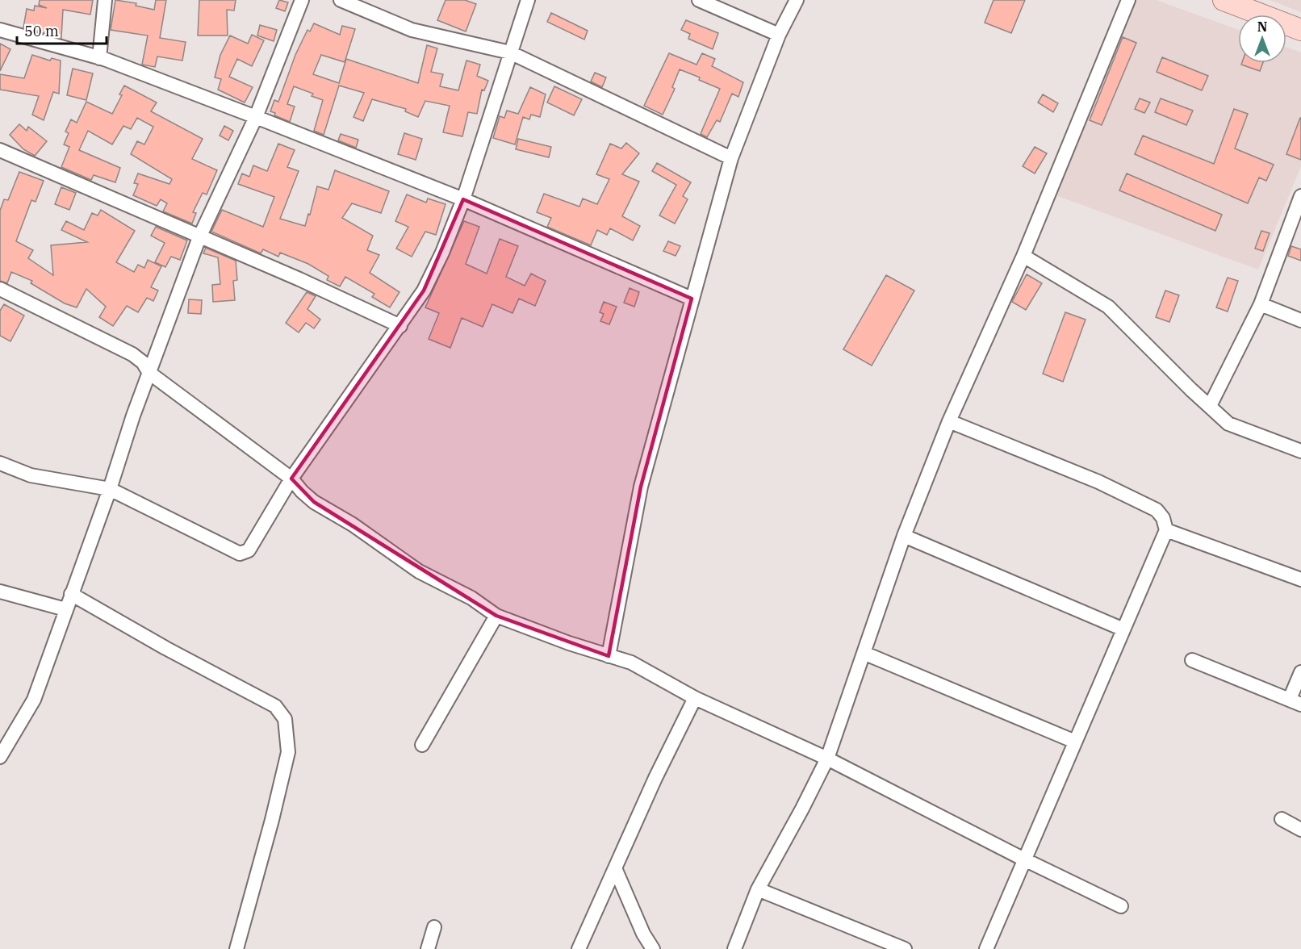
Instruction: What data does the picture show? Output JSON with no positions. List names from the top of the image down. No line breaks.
{"scale_bar":"50 m","north":"top"}
